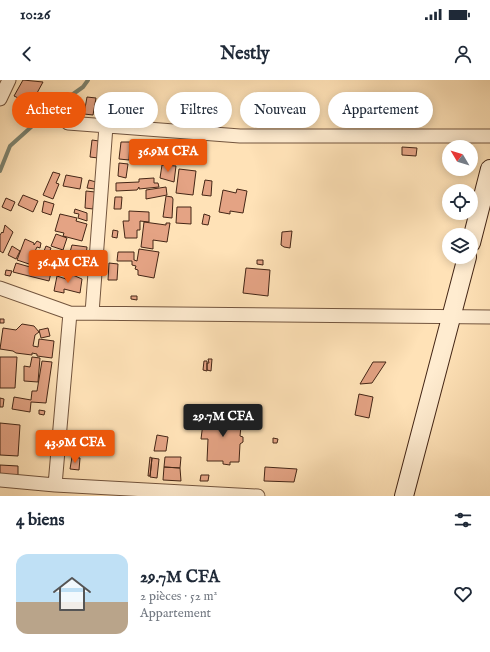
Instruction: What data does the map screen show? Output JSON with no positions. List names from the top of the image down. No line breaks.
{"north":"top left","page":{"status":"10:26","header":"Nestly","chip":["Acheter","Louer","Filtres","Nouveau","Appartement"],"price":["36.9M CFA","36.4M CFA","29.7M CFA","43.9M CFA"],"heading":"4 biens","list":[{"name":"29.7M CFA","note":"2 pièces · 52 m² · Appartement"}]}}
